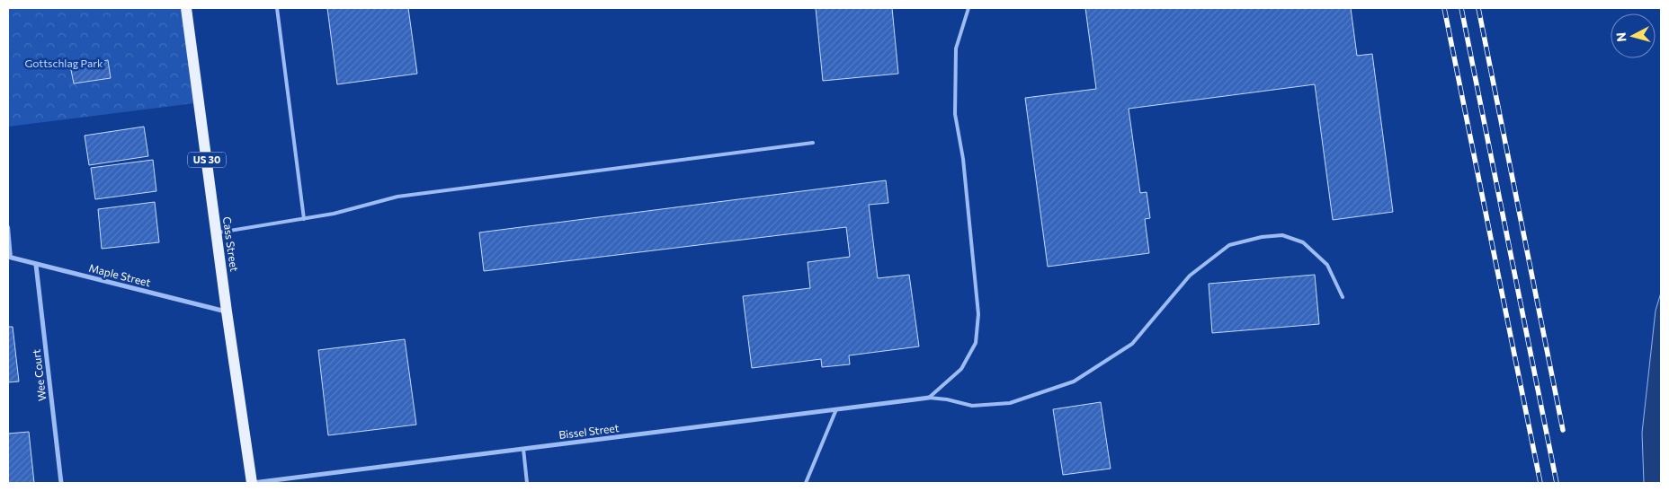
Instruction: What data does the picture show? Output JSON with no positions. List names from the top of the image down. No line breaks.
{"streets":{"main road":["US 30","Cass Street"],"street":["Maple Street","Wee Court","Bissel Street"]},"crossings":[["Cass Street","Maple Street"],["Cass Street","Bissel Street"],["Maple Street","Wee Court"]],"parks":["Gottschlag Park"],"north":"left"}
